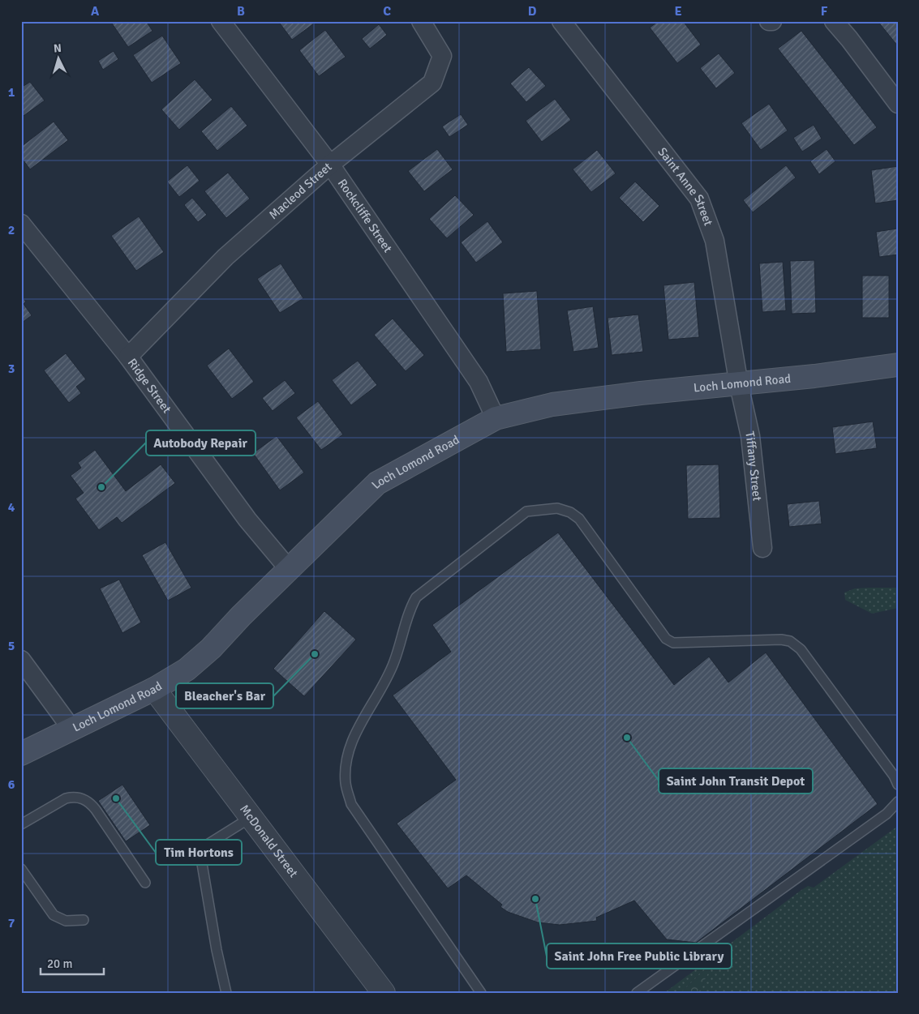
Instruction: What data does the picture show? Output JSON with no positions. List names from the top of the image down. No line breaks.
{"streets":{"main road":["Loch Lomond Road"],"street":["Saint Anne Street","Macleod Street","Rockcliffe Street","Ridge Street","Tiffany Street","McDonald Street"]},"crossings":[["Saint Anne Street","Loch Lomond Road"],["Saint Anne Street","Tiffany Street"],["Macleod Street","Rockcliffe Street"],["Macleod Street","Ridge Street"],["Rockcliffe Street","Loch Lomond Road"],["Loch Lomond Road","Ridge Street"],["Loch Lomond Road","Tiffany Street"],["Loch Lomond Road","McDonald Street"]],"places":["Autobody Repair","Bleacher's Bar","Saint John Transit Depot","Tim Hortons","Saint John Free Public Library"],"scale_bar":"20 m","north":"top","grid":{"columns":["A","B","C","D","E","F"],"rows":["1","2","3","4","5","6","7"]}}
